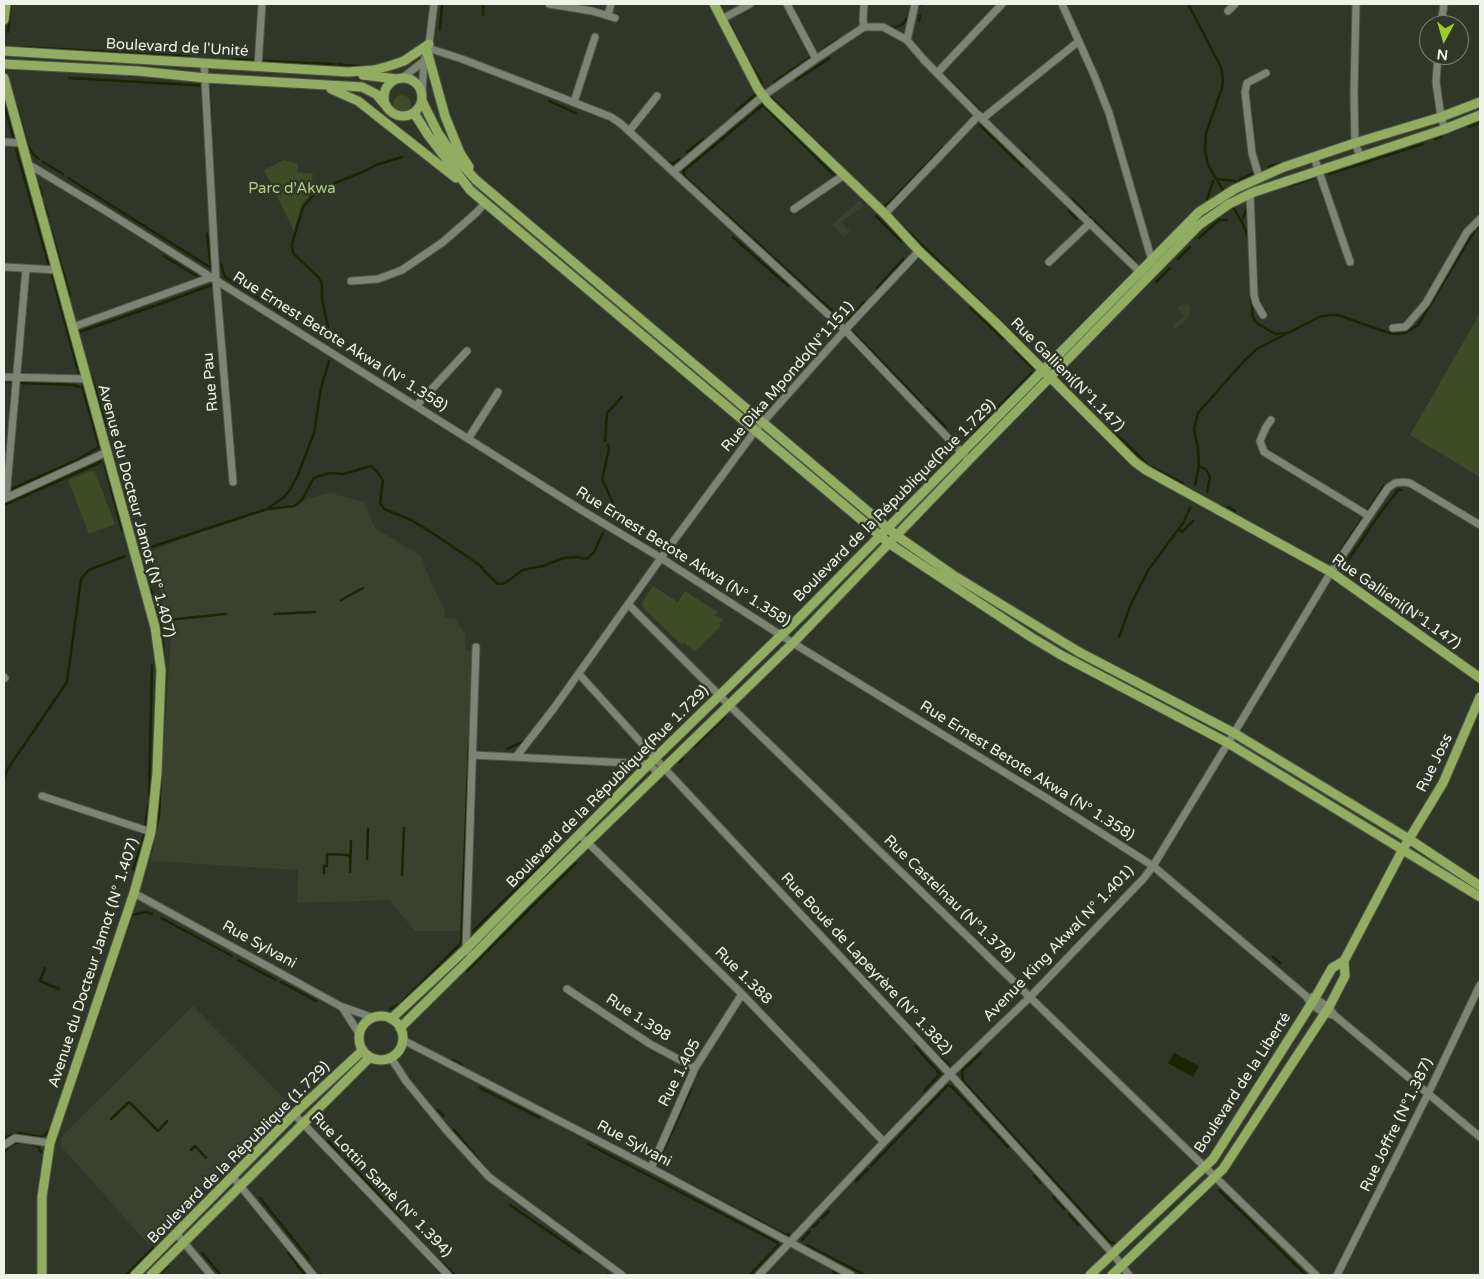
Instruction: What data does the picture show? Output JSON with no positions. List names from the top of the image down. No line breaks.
{"streets":{"main road":["Boulevard de l'Unité","Rue Gallieni(N°1.147)","Boulevard de la République(Rue 1.729)","Avenue du Docteur Jamot (N° 1.407)","Rue Joss","Boulevard de la Liberté","Boulevard de la République (1.729)"],"street":["Rue Ernest Betote Akwa (N° 1.358)","Rue Dika Mpondo(N°1151)","Rue Pau","Rue Castelnau (N°1.378)","Avenue King Akwa( N° 1.401)","Rue Sylvani","Rue Boué de Lapeyrère (N° 1.382)","Rue 1.388","Rue 1.398","Rue 1.405","Rue Joffre (N°1.387)","Rue Lottin Samè (N° 1.394)"]},"crossings":[["Boulevard de l'Unité","Rue Pau"],["Rue Ernest Betote Akwa (N° 1.358)","Rue Dika Mpondo(N°1151)"],["Rue Ernest Betote Akwa (N° 1.358)","Rue Pau"],["Rue Ernest Betote Akwa (N° 1.358)","Boulevard de la République(Rue 1.729)"],["Rue Ernest Betote Akwa (N° 1.358)","Avenue du Docteur Jamot (N° 1.407)"],["Rue Ernest Betote Akwa (N° 1.358)","Avenue King Akwa( N° 1.401)"],["Rue Ernest Betote Akwa (N° 1.358)","Boulevard de la Liberté"],["Rue Ernest Betote Akwa (N° 1.358)","Rue Joffre (N°1.387)"],["Rue Gallieni(N°1.147)","Rue Dika Mpondo(N°1151)"],["Rue Gallieni(N°1.147)","Boulevard de la République(Rue 1.729)"],["Rue Gallieni(N°1.147)","Avenue King Akwa( N° 1.401)"],["Rue Dika Mpondo(N°1151)","Rue Castelnau (N°1.378)"],["Boulevard de la République(Rue 1.729)","Rue Castelnau (N°1.378)"],["Boulevard de la République(Rue 1.729)","Rue Sylvani"],["Boulevard de la République(Rue 1.729)","Rue Boué de Lapeyrère (N° 1.382)"],["Boulevard de la République(Rue 1.729)","Rue 1.388"],["Boulevard de la République(Rue 1.729)","Boulevard de la République (1.729)"],["Avenue du Docteur Jamot (N° 1.407)","Rue Sylvani"],["Rue Joss","Boulevard de la Liberté"],["Rue Castelnau (N°1.378)","Avenue King Akwa( N° 1.401)"],["Rue Castelnau (N°1.378)","Boulevard de la Liberté"],["Avenue King Akwa( N° 1.401)","Rue Sylvani"],["Avenue King Akwa( N° 1.401)","Rue Boué de Lapeyrère (N° 1.382)"],["Avenue King Akwa( N° 1.401)","Rue 1.388"],["Rue Sylvani","Rue 1.405"],["Rue Sylvani","Boulevard de la République (1.729)"],["Rue Boué de Lapeyrère (N° 1.382)","Boulevard de la Liberté"],["Rue 1.388","Rue 1.405"],["Rue 1.398","Rue 1.405"],["Boulevard de la République (1.729)","Rue Lottin Samè (N° 1.394)"]],"parks":["Parc d’Akwa"],"north":"bottom"}
